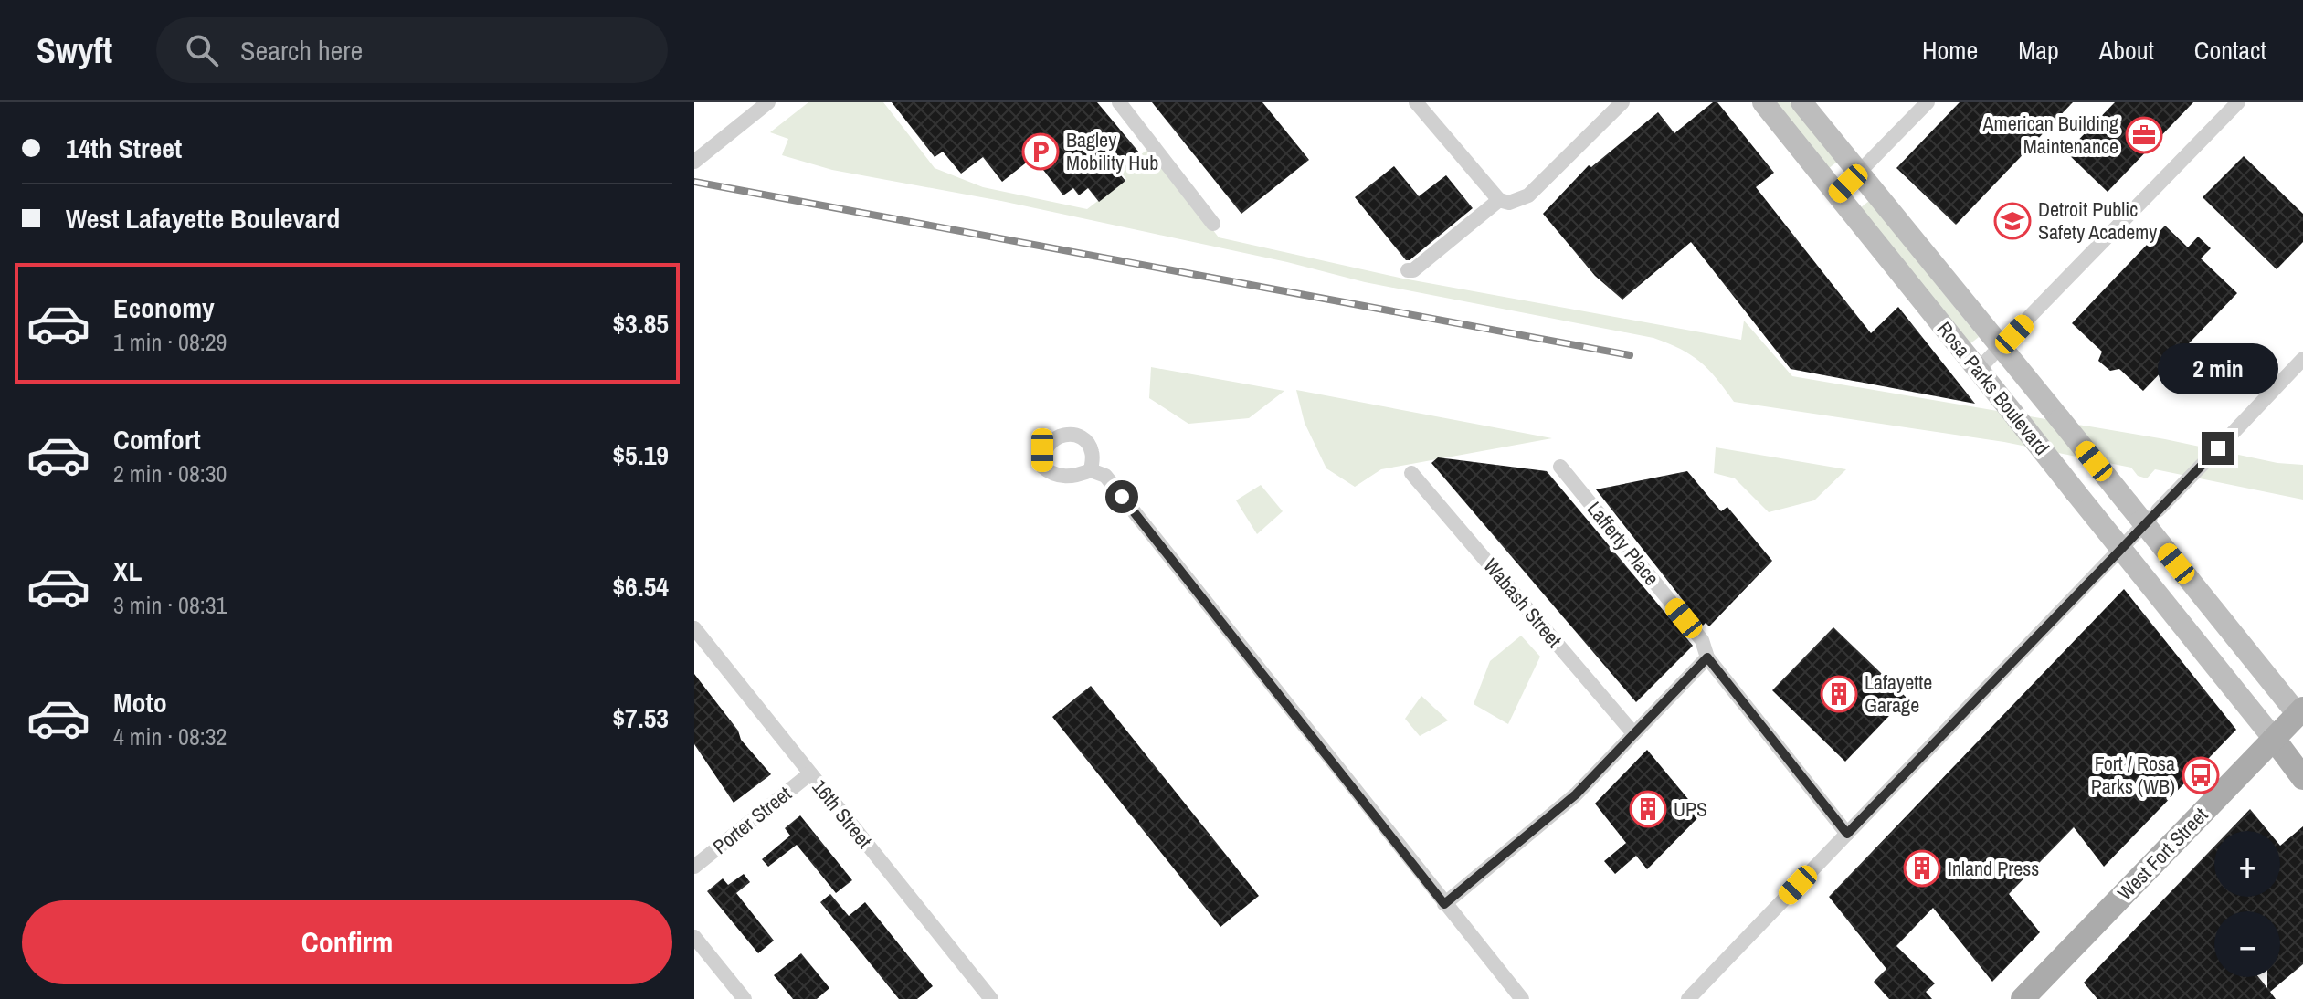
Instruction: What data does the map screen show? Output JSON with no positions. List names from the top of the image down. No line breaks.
{"streets":{"main road":["Rosa Parks Boulevard","West Fort Street"],"street":["Lafferty Place","Wabash Street","16th Street","Porter Street"]},"crossings":[["Rosa Parks Boulevard","West Fort Street"],["16th Street","Porter Street"]],"places":{"office":["American Building Maintenance"],"parking":["Bagley Mobility Hub"],"school or university":["Detroit Public Safety Academy"],"building":["Lafayette Garage","UPS","Inland Press"],"bus stop":["Fort / Rosa Parks (WB)"]},"page":{"header":"Swyft","search":"Search here","nav":["Home","Map","About","Contact"],"banner":["14th Street","West Lafayette Boulevard"],"list":[{"name":"Economy","note":"1 min · 08:29","value":"$3.85"},{"name":"Comfort","note":"2 min · 08:30","value":"$5.19"},{"name":"XL","note":"3 min · 08:31","value":"$6.54"},{"name":"Moto","note":"4 min · 08:32","value":"$7.53"}],"bubble":"2 min","map_buttons":["+","−"],"buttons":"Confirm"}}
